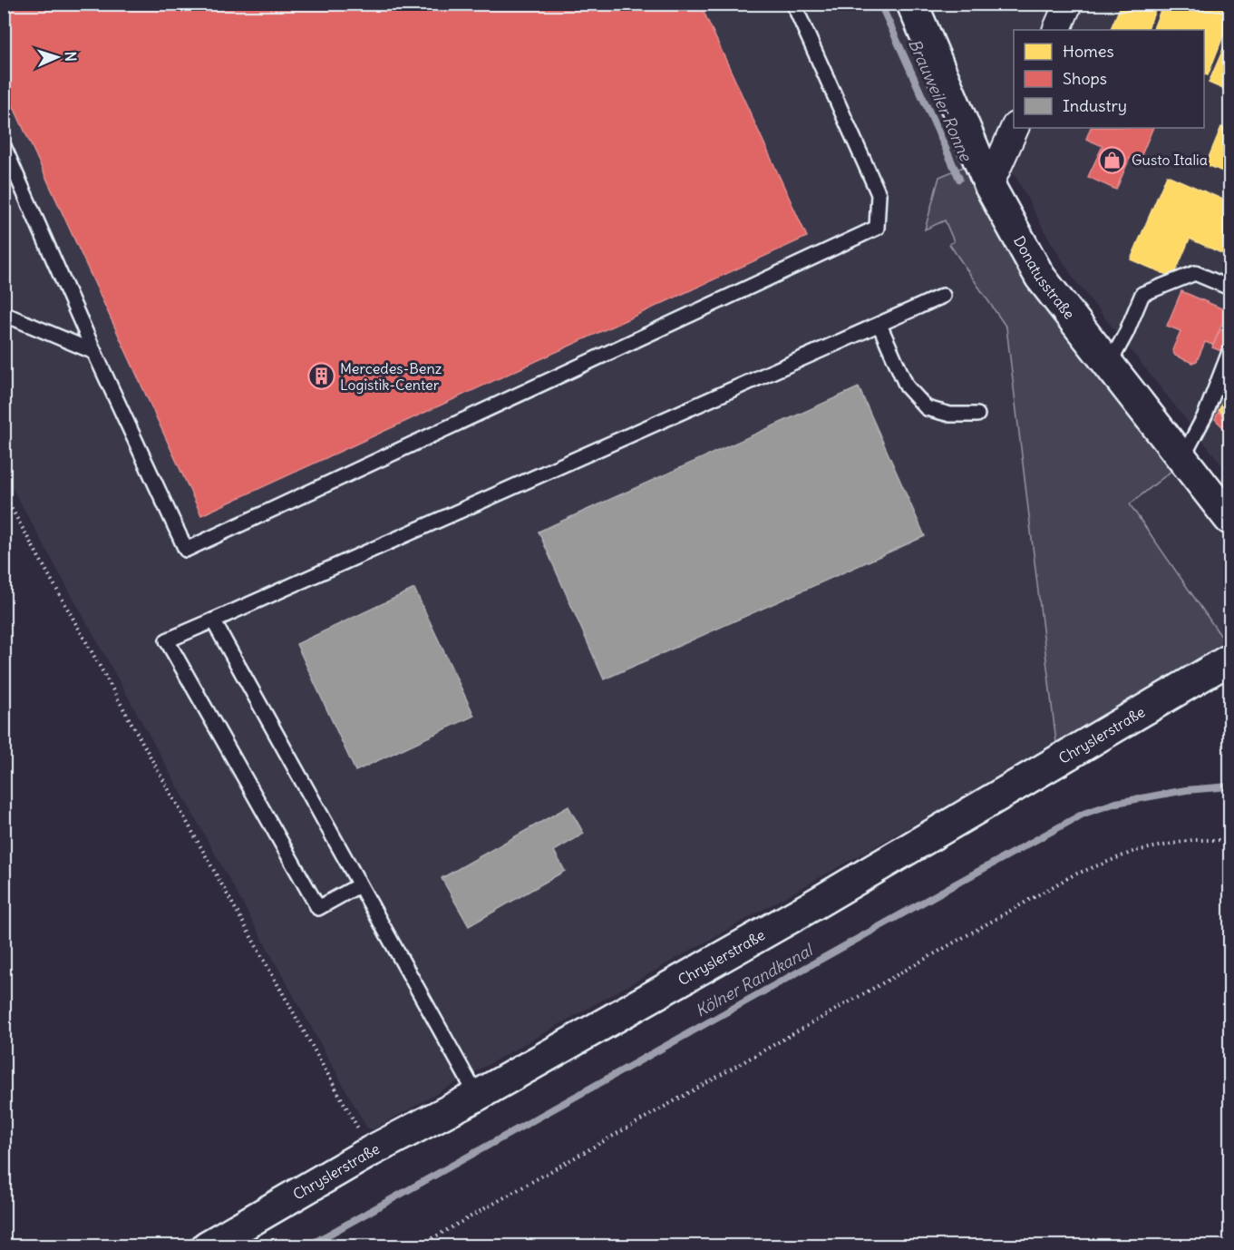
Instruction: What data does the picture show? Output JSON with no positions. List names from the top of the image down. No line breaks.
{"streets":{"street":["Donatusstraße","Chryslerstraße"]},"water":["Brauweiler Ronne","Kölner Randkanal"],"places":{"shop":["Gusto Italia"],"building":["Mercedes-Benz Logistik-Center"]},"legend":["Homes","Shops","Industry"],"north":"right"}
